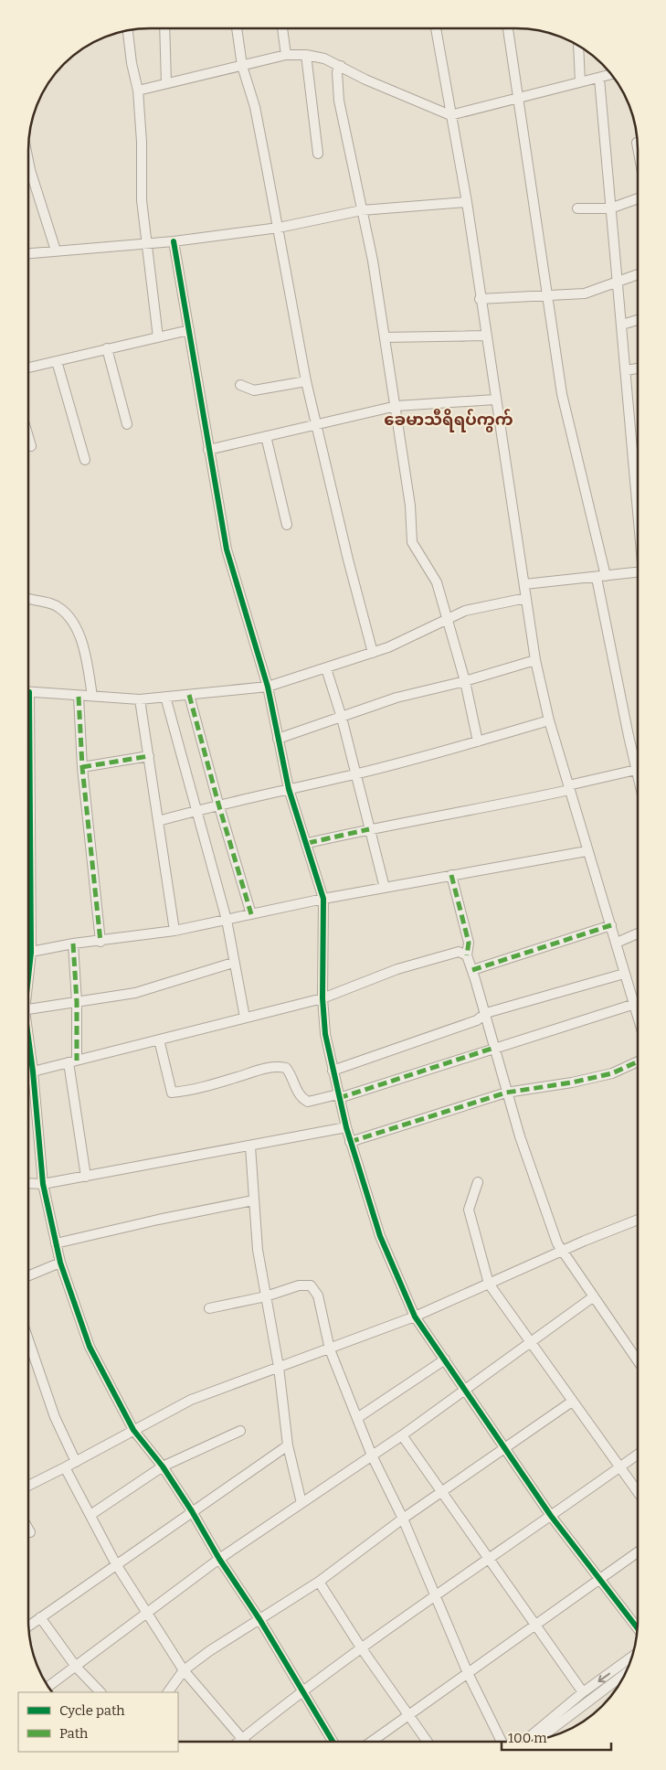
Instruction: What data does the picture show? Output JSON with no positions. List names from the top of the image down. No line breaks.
{"districts":["ခေမာသီရိရပ်ကွက်"],"legend":["Cycle path","Path"],"scale_bar":"100 m"}
